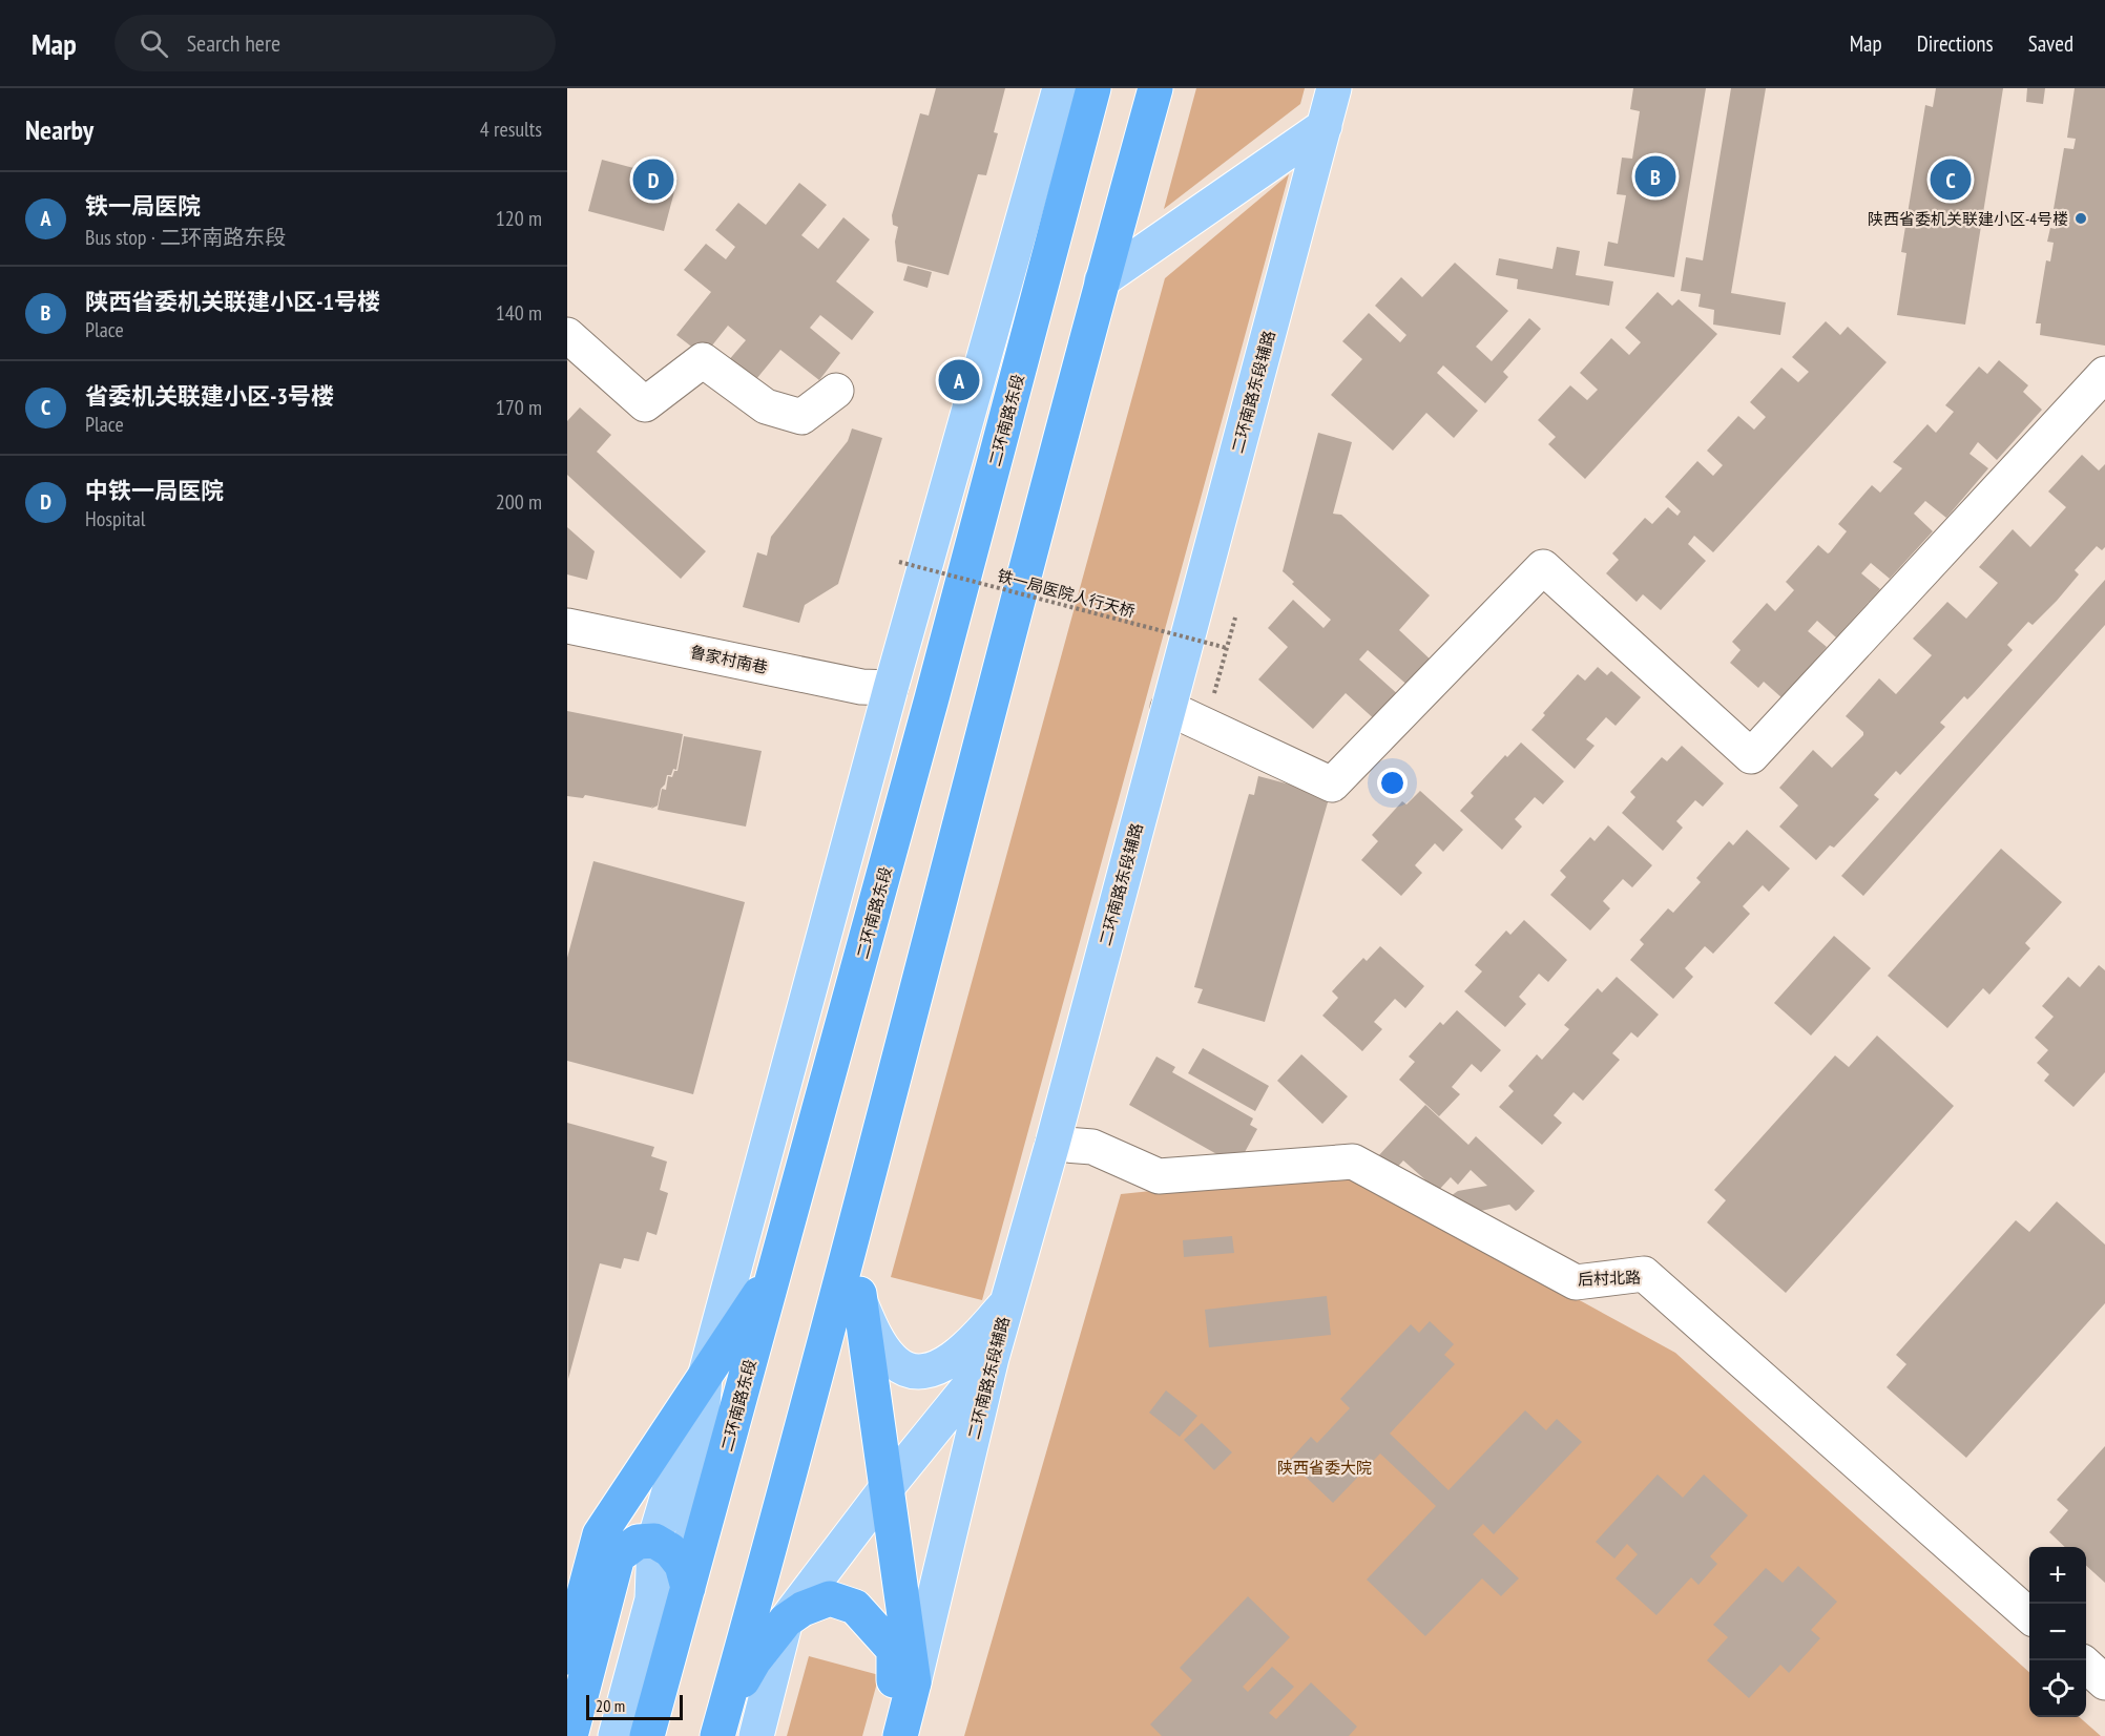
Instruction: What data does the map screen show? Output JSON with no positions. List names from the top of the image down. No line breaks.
{"streets":{"highway":["二环南路东段"],"main road":["二环南路东段辅路"],"street":["鲁家村南巷","后村北路"],"path":["铁一局医院人行天桥"]},"crossings":[["二环南路东段辅路","后村北路"]],"parks":["陕西省委大院"],"places":["陕西省委机关联建小区-4号楼"],"scale_bar":"20 m","page":{"header":"Map","search":"Search here","nav":["Map","Directions","Saved"],"heading":["Nearby","4 results"],"pins":["B","C","D","A"],"list":[{"mark":"A","name":"铁一局医院","note":"Bus stop · 二环南路东段","value":"120 m"},{"mark":"B","name":"陕西省委机关联建小区-1号楼","note":"Place","value":"140 m"},{"mark":"C","name":"省委机关联建小区-3号楼","note":"Place","value":"170 m"},{"mark":"D","name":"中铁一局医院","note":"Hospital","value":"200 m"}],"map_buttons":["+","−"],"scale":"20 m"}}
